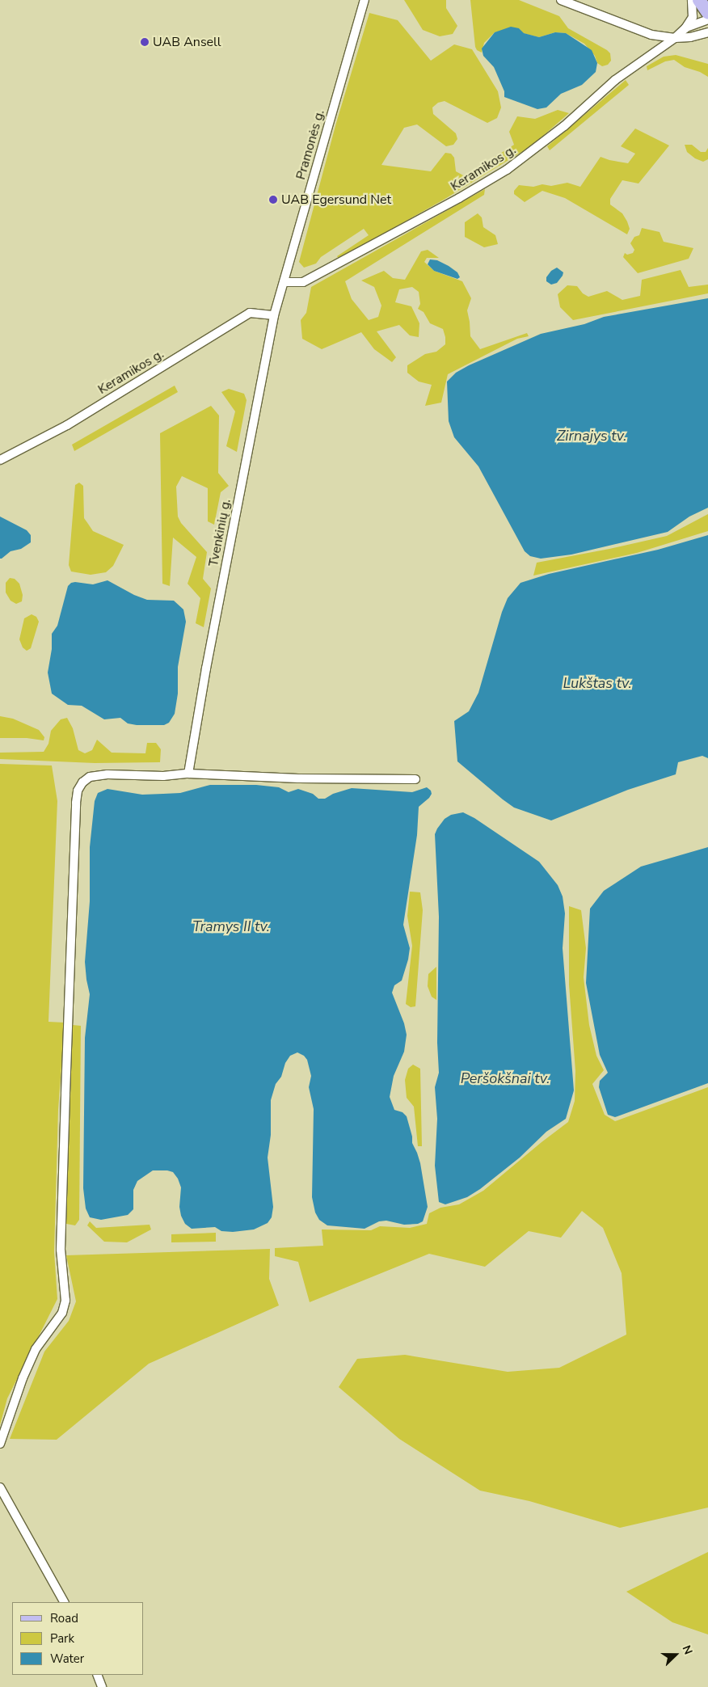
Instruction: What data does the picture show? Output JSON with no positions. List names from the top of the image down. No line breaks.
{"streets":{"street":["Pramonės g.","Keramikos g.","Tvenkinių g."]},"crossings":[["Pramonės g.","Keramikos g."],["Pramonės g.","Tvenkinių g."],["Keramikos g.","Tvenkinių g."]],"water":["Zirnajys tv.","Lukštas tv.","Tramys II tv.","Peršokšnai tv."],"places":["UAB Ansell","UAB Egersund Net"],"legend":["Road","Park","Water"],"north":"right"}
